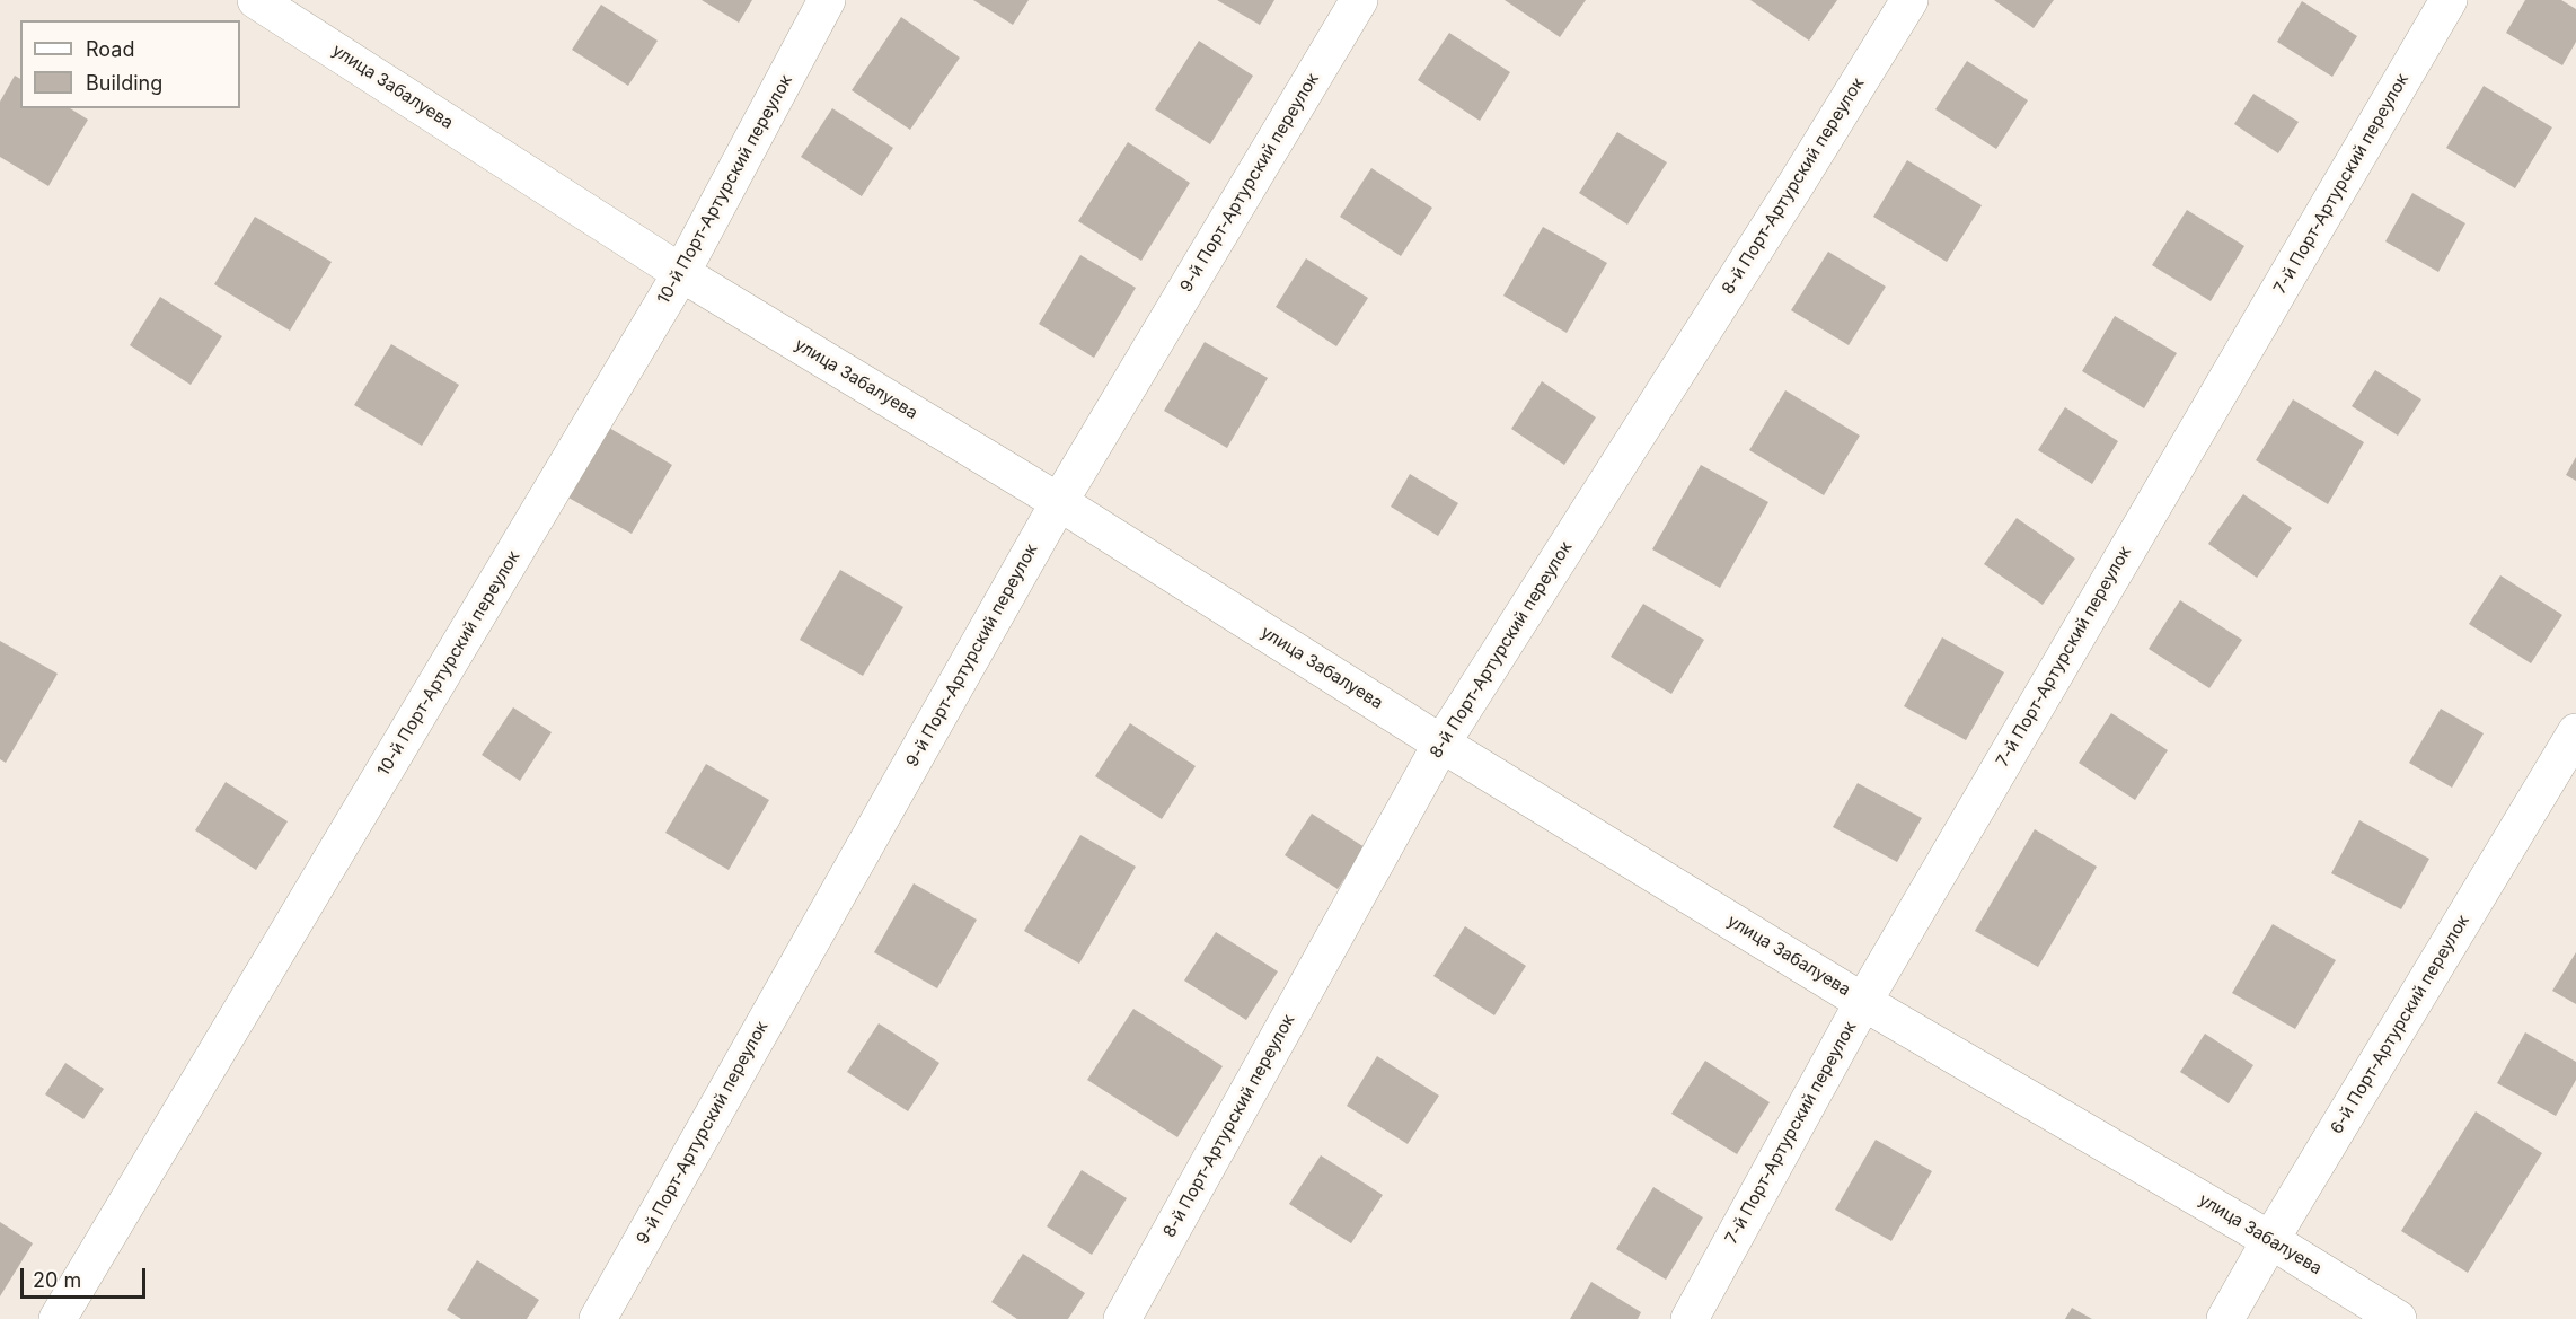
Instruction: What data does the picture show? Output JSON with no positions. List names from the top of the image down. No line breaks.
{"streets":{"street":["улица Забалуева","9-й Порт-Артурский переулок","7-й Порт-Артурский переулок","8-й Порт-Артурский переулок","10-й Порт-Артурский переулок","6-й Порт-Артурский переулок"]},"crossings":[["улица Забалуева","9-й Порт-Артурский переулок"],["улица Забалуева","7-й Порт-Артурский переулок"],["улица Забалуева","8-й Порт-Артурский переулок"],["улица Забалуева","10-й Порт-Артурский переулок"],["улица Забалуева","6-й Порт-Артурский переулок"]],"legend":["Road","Building"],"scale_bar":"20 m"}
